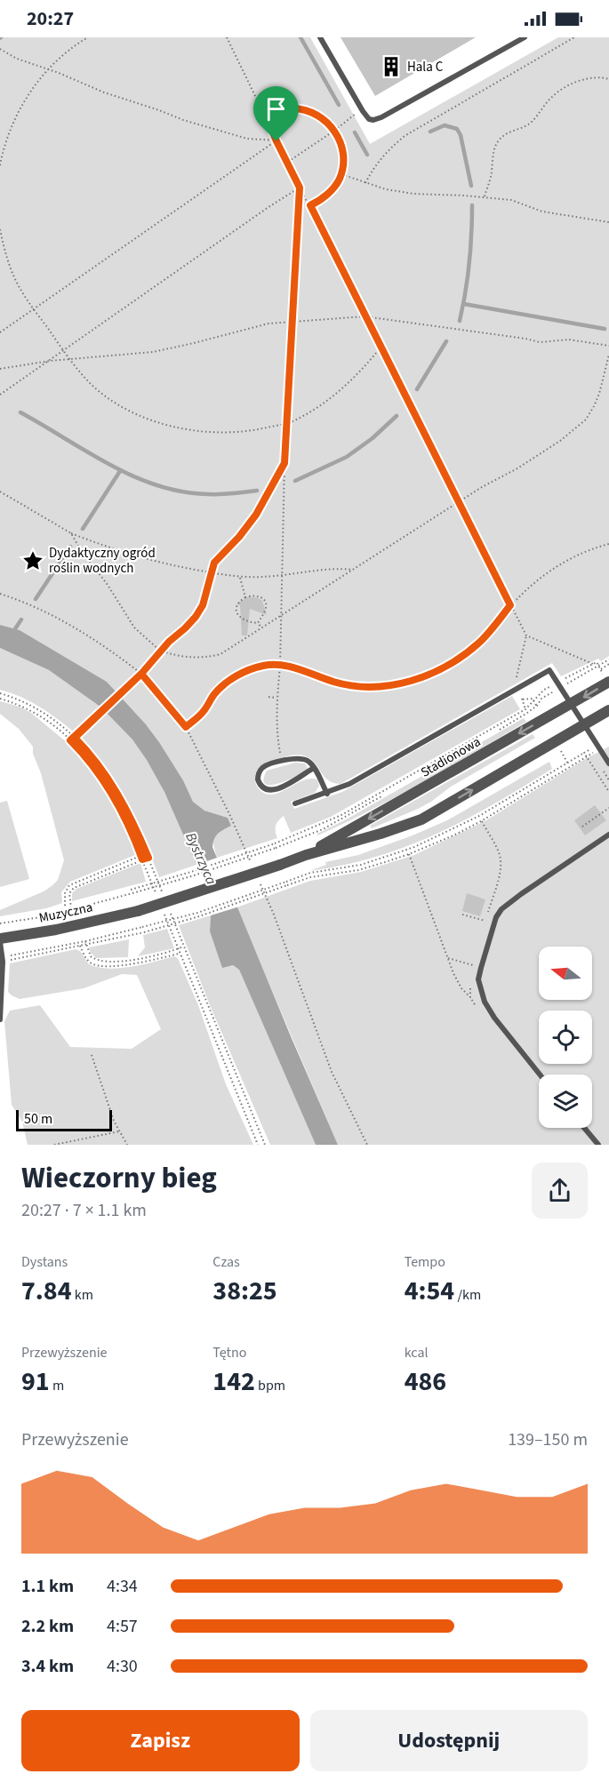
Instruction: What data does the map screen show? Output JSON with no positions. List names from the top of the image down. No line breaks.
{"streets":{"street":["Stadionowa","Muzyczna"]},"crossings":[["Stadionowa","Muzyczna"]],"water":["Bystrzyca"],"places":{"building":["Hala C"],"place":["Dydaktyczny ogród roślin wodnych"]},"scale_bar":"50 m","north":"left","page":{"status":"20:27","scale":"50 m","heading":["Wieczorny bieg","20:27 · 7 × 1.1 km"],"stats":[["Dystans","7.84 km"],["Czas","38:25"],["Tempo","4:54 /km"],["Przewyższenie","91 m"],["Tętno","142 bpm"],["kcal","486"]],"chart":["Przewyższenie","139–150 m"],"list":[{"name":"1.1 km","note":"4:34"},{"name":"2.2 km","note":"4:57"},{"name":"3.4 km","note":"4:30"}],"buttons":["Zapisz","Udostępnij"]}}
